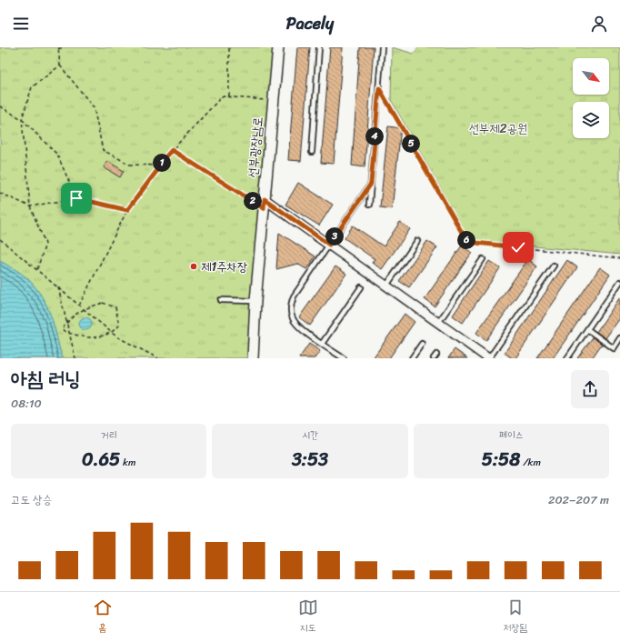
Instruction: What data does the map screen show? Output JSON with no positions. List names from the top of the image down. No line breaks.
{"streets":{"street":["선부광장남로"]},"parks":["선부제2공원"],"places":["제1주차장"],"north":"bottom right","page":{"header":"Pacely","pins":["4","5","1","2","3","6"],"heading":["아침 러닝","08:10"],"stats":[["거리","0.65 km"],["시간","3:53"],["페이스","5:58 /km"]],"chart":["고도 상승","202–207 m"],"tabs":["홈","지도","저장됨"]}}
